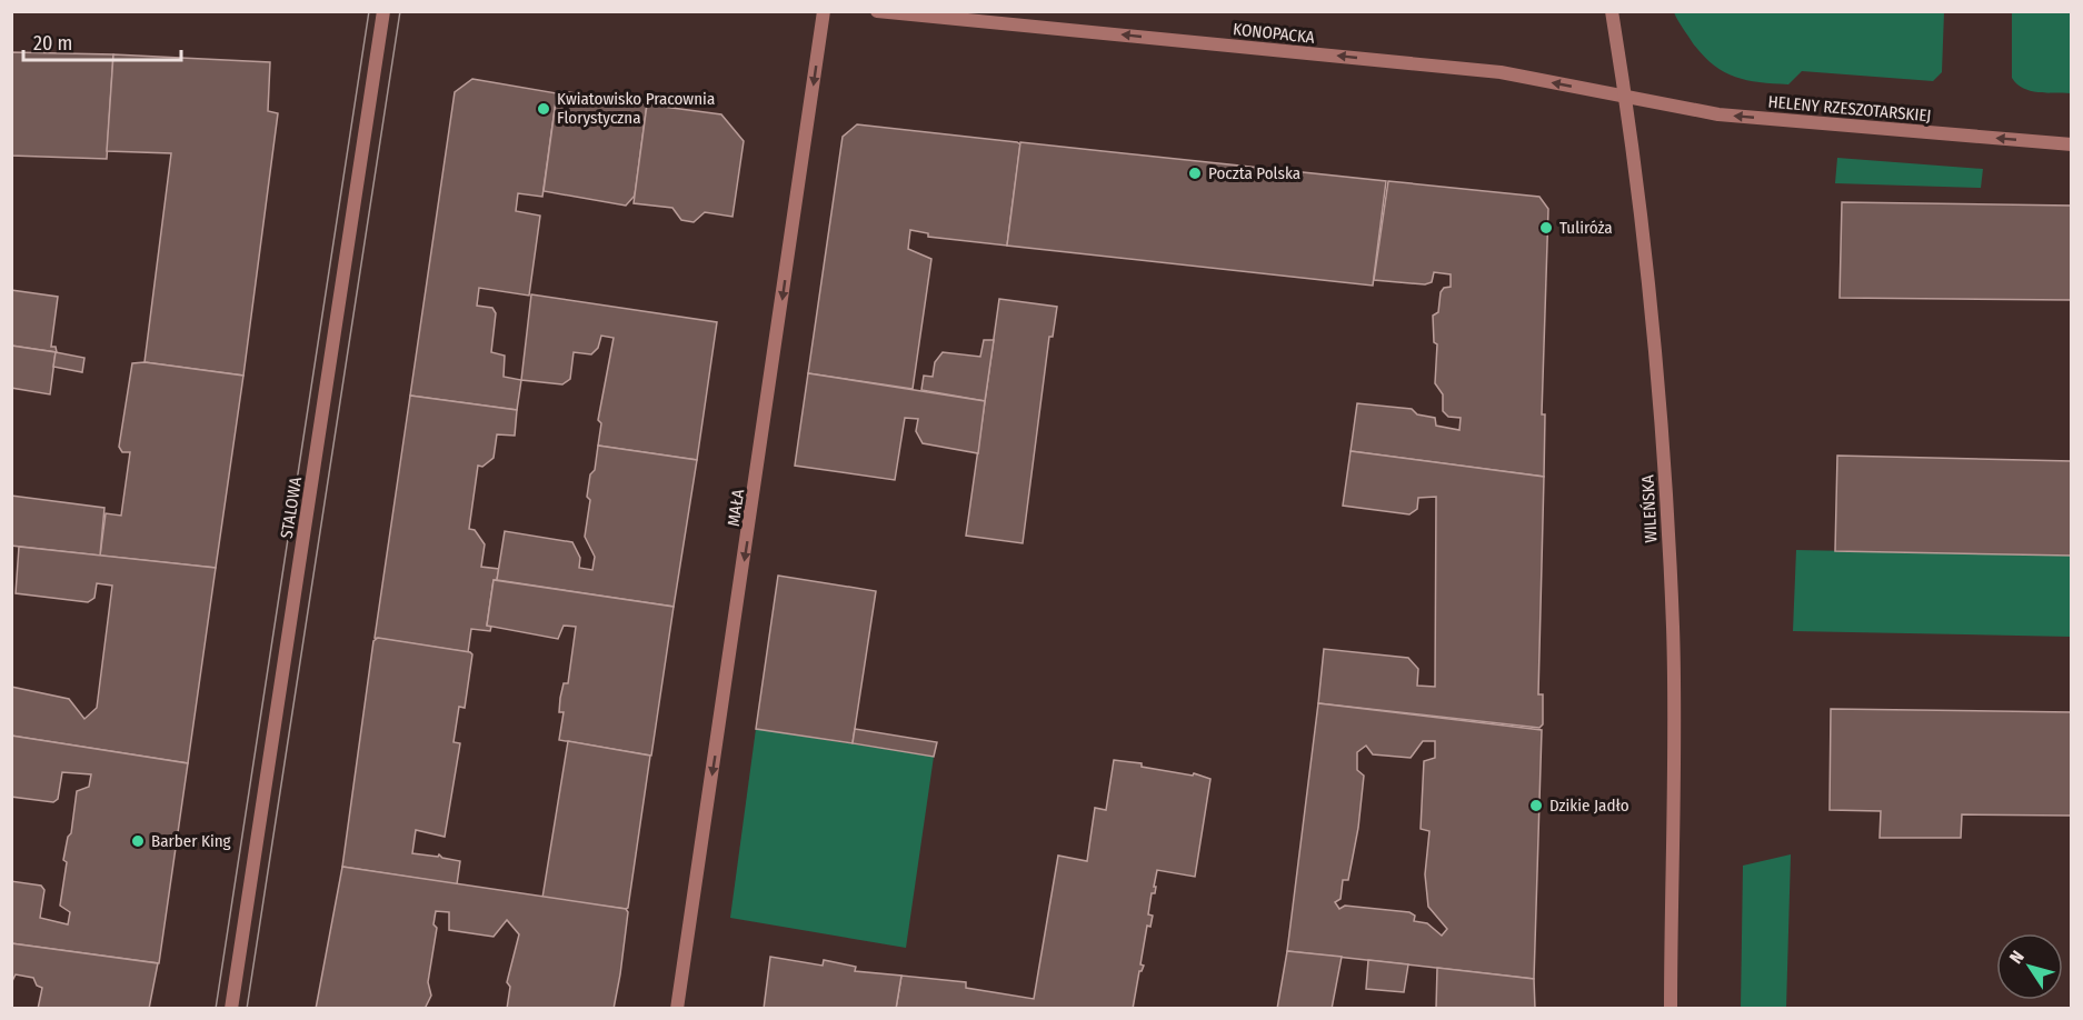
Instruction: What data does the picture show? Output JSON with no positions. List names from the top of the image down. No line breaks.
{"streets":{"street":["KONOPACKA","HELENY RZESZOTARSKIEJ","STALOWA","MAŁA","WILEŃSKA"]},"crossings":[["KONOPACKA","HELENY RZESZOTARSKIEJ"],["KONOPACKA","WILEŃSKA"],["HELENY RZESZOTARSKIEJ","WILEŃSKA"]],"one_way":["KONOPACKA","HELENY RZESZOTARSKIEJ","MAŁA"],"places":["Kwiatowisko Pracownia Florystyczna","Poczta Polska","Tuliróża","Dzikie Jadło","Barber King"],"scale_bar":"20 m","north":"top left"}
